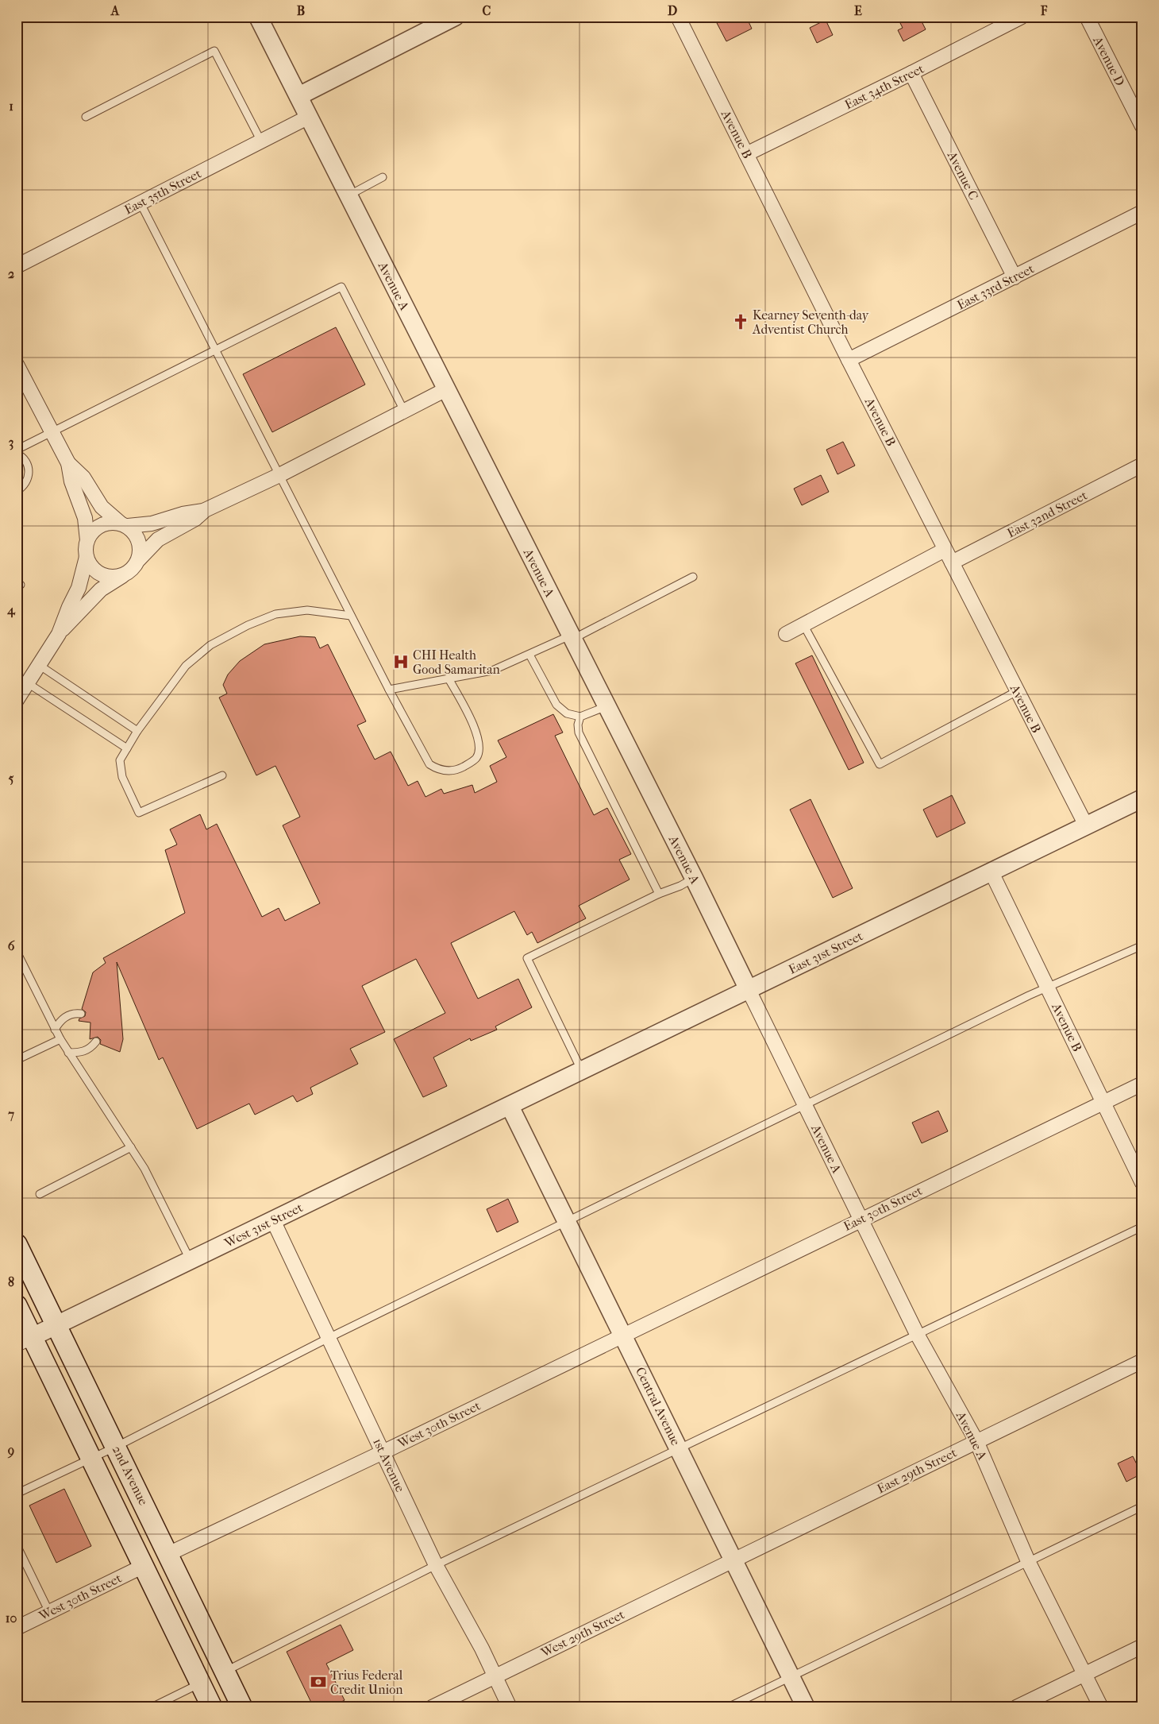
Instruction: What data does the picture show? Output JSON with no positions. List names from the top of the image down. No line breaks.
{"streets":{"main road":["2nd Avenue"],"street":["Avenue D","East 34th Street","Avenue B","Avenue C","East 35th Street","Avenue A","East 33rd Street","East 32nd Street","East 31st Street","East 30th Street","West 31st Street","Central Avenue","West 30th Street","1st Avenue","East 29th Street","West 29th Street"]},"crossings":[["East 34th Street","Avenue B"],["East 34th Street","Avenue C"],["Avenue B","East 33rd Street"],["Avenue B","East 32nd Street"],["Avenue B","East 31st Street"],["Avenue B","East 30th Street"],["Avenue C","East 33rd Street"],["East 35th Street","Avenue A"],["Avenue A","East 31st Street"],["Avenue A","East 30th Street"],["Avenue A","East 29th Street"],["East 31st Street","West 31st Street"],["East 31st Street","Central Avenue"],["East 30th Street","Central Avenue"],["East 30th Street","West 30th Street"],["West 31st Street","Central Avenue"],["West 31st Street","1st Avenue"],["West 31st Street","2nd Avenue"],["Central Avenue","West 30th Street"],["Central Avenue","East 29th Street"],["Central Avenue","West 29th Street"],["West 30th Street","1st Avenue"],["West 30th Street","2nd Avenue"],["1st Avenue","West 29th Street"],["East 29th Street","West 29th Street"]],"places":{"church":["Kearney Seventh-day Adventist Church"],"hospital":["CHI Health Good Samaritan"],"bank":["Trius Federal Credit Union"]},"grid":{"columns":["A","B","C","D","E","F"],"rows":["1","2","3","4","5","6","7","8","9","10"]}}
